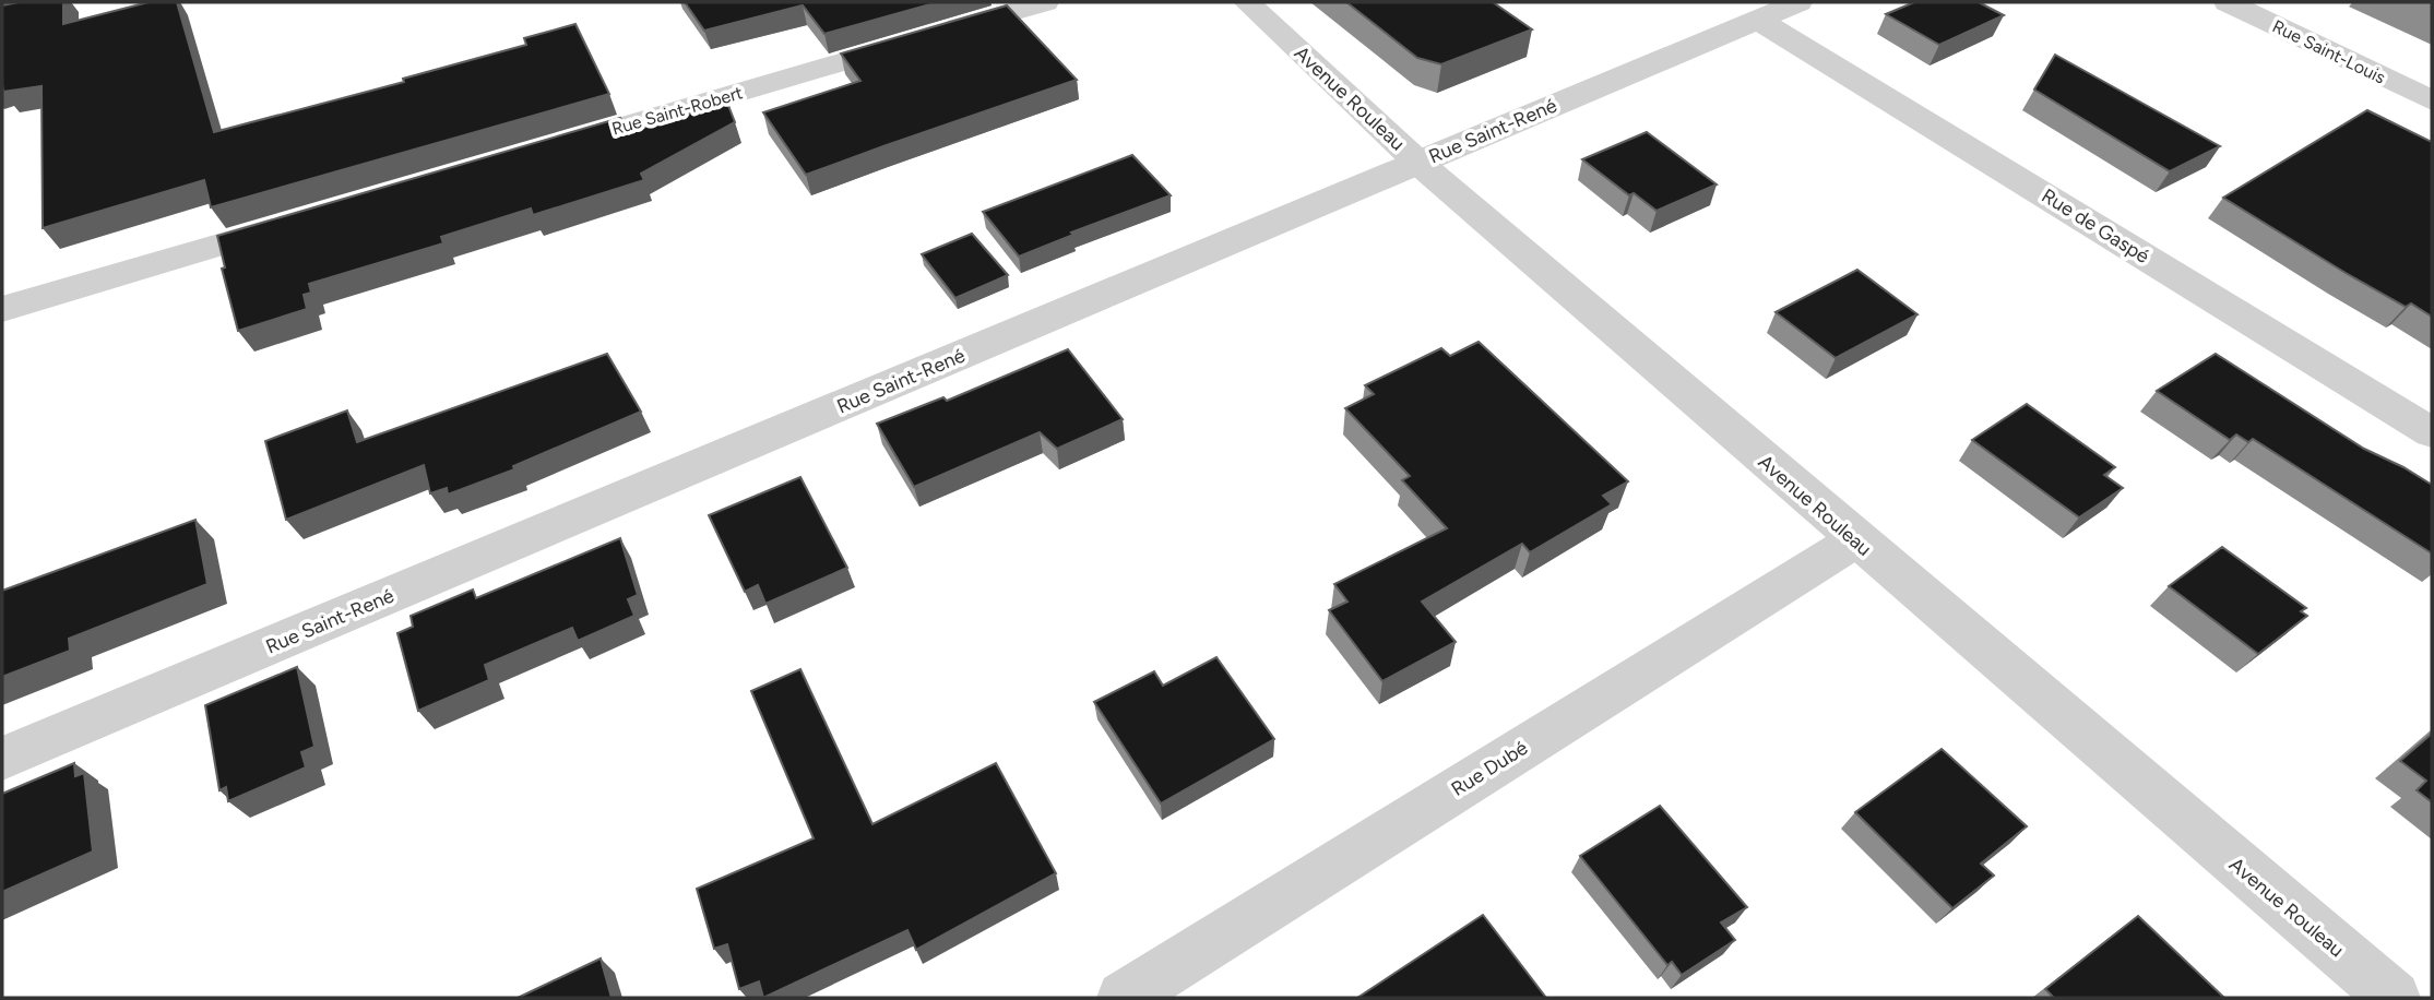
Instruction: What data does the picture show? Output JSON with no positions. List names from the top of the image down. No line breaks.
{"streets":{"street":["Rue Saint-Louis","Avenue Rouleau","Rue Saint-Robert","Rue Saint-René","Rue de Gaspé","Rue Dubé"]},"crossings":[["Avenue Rouleau","Rue Saint-René"],["Avenue Rouleau","Rue Dubé"],["Rue Saint-René","Rue de Gaspé"]]}
